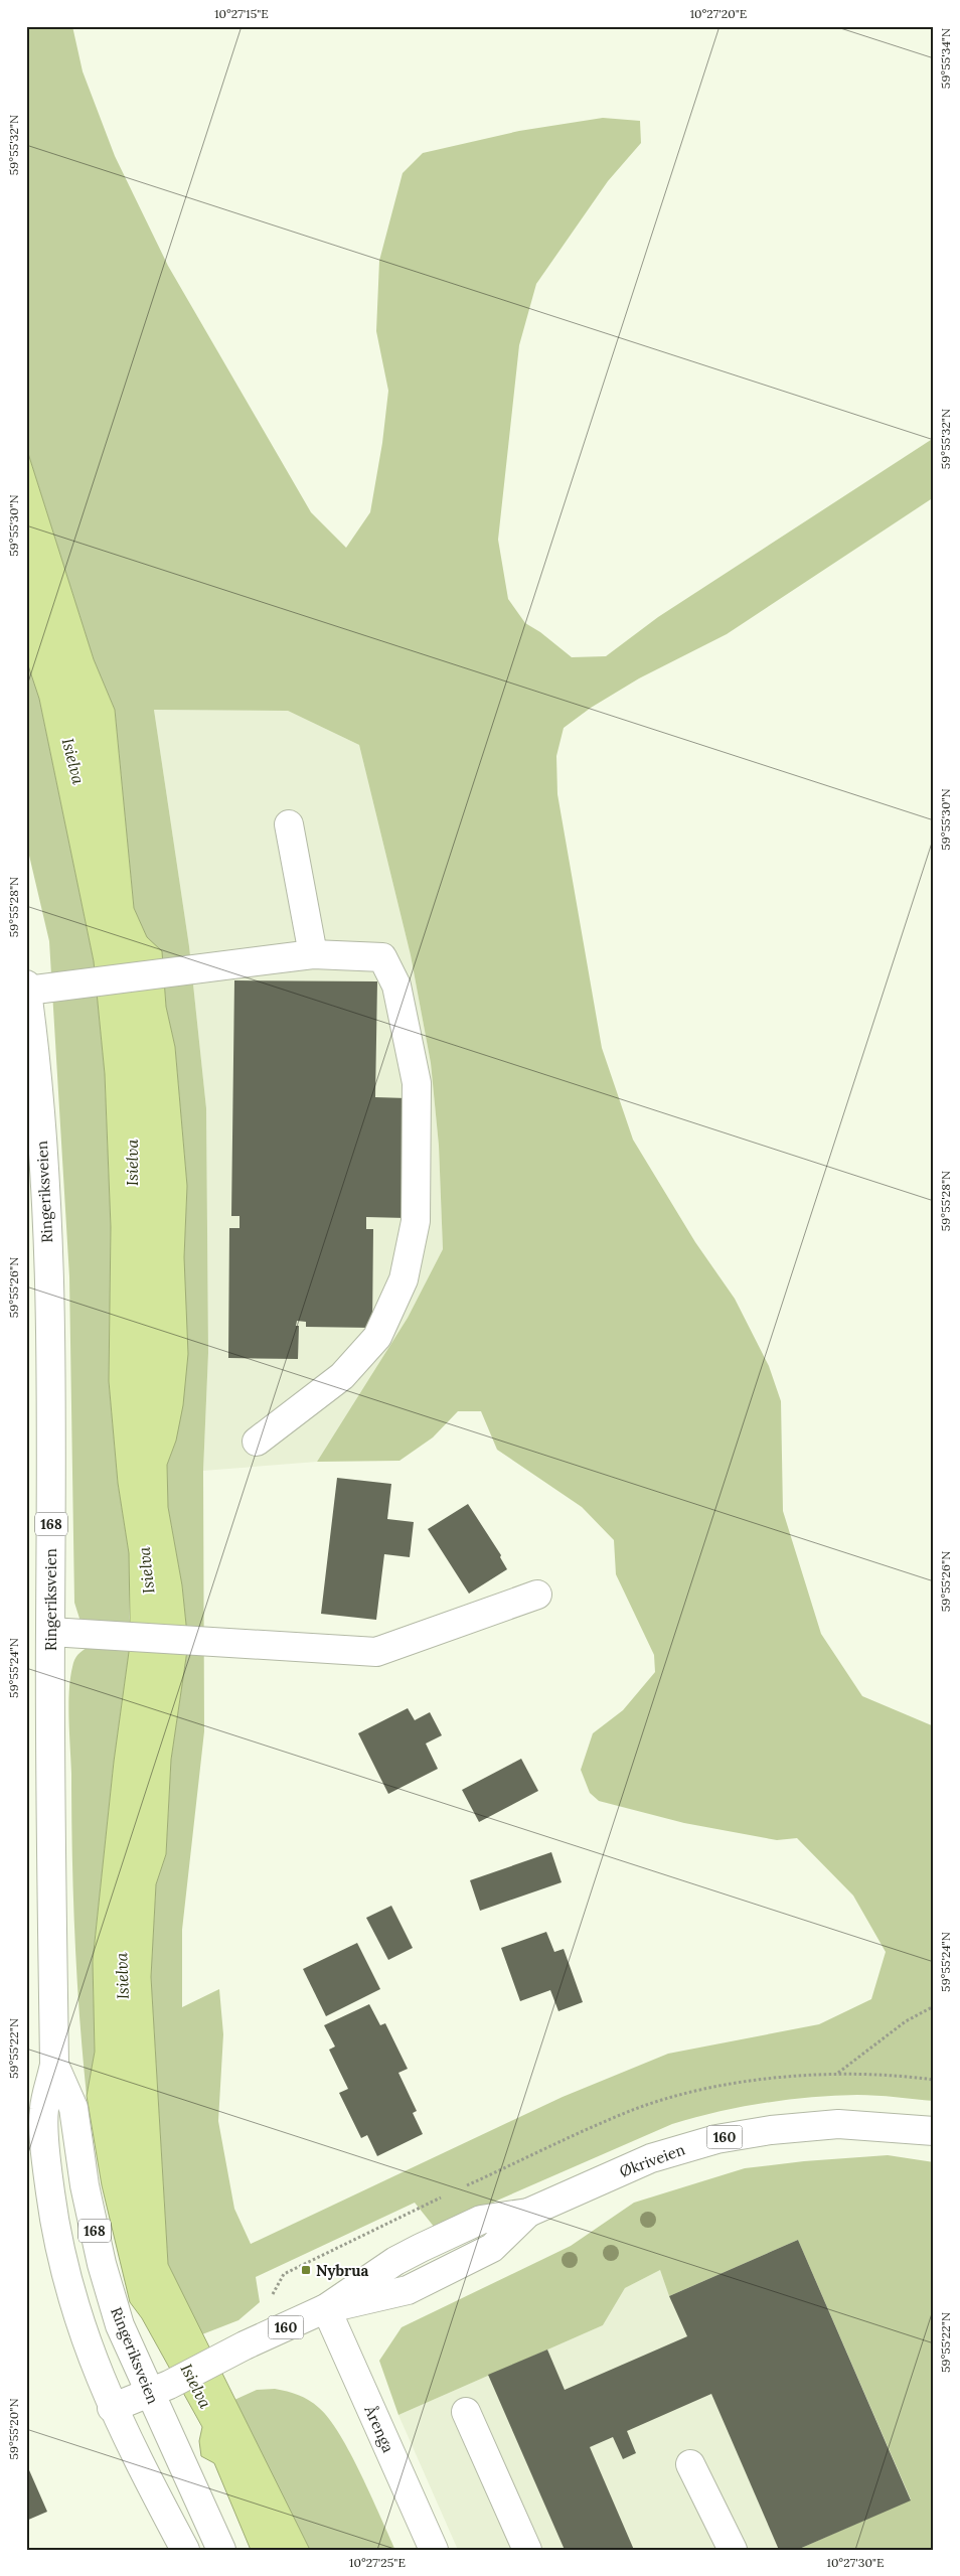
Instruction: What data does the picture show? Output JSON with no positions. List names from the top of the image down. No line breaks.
{"streets":{"main road":["Ringeriksveien","168","160","Økriveien","Årenga"]},"crossings":[["Ringeriksveien","160"],["Ringeriksveien","Økriveien"],["160","Økriveien"],["Økriveien","Årenga"]],"water":["Isielva"],"places":{"transit":["Nybrua"]},"coordinates":["10°27'15\"E","10°27'20\"E","59°55'34\"N","59°55'32\"N","59°55'30\"N","59°55'28\"N","59°55'26\"N","59°55'24\"N","59°55'22\"N","59°55'20\"N","10°27'25\"E","10°27'30\"E"]}
